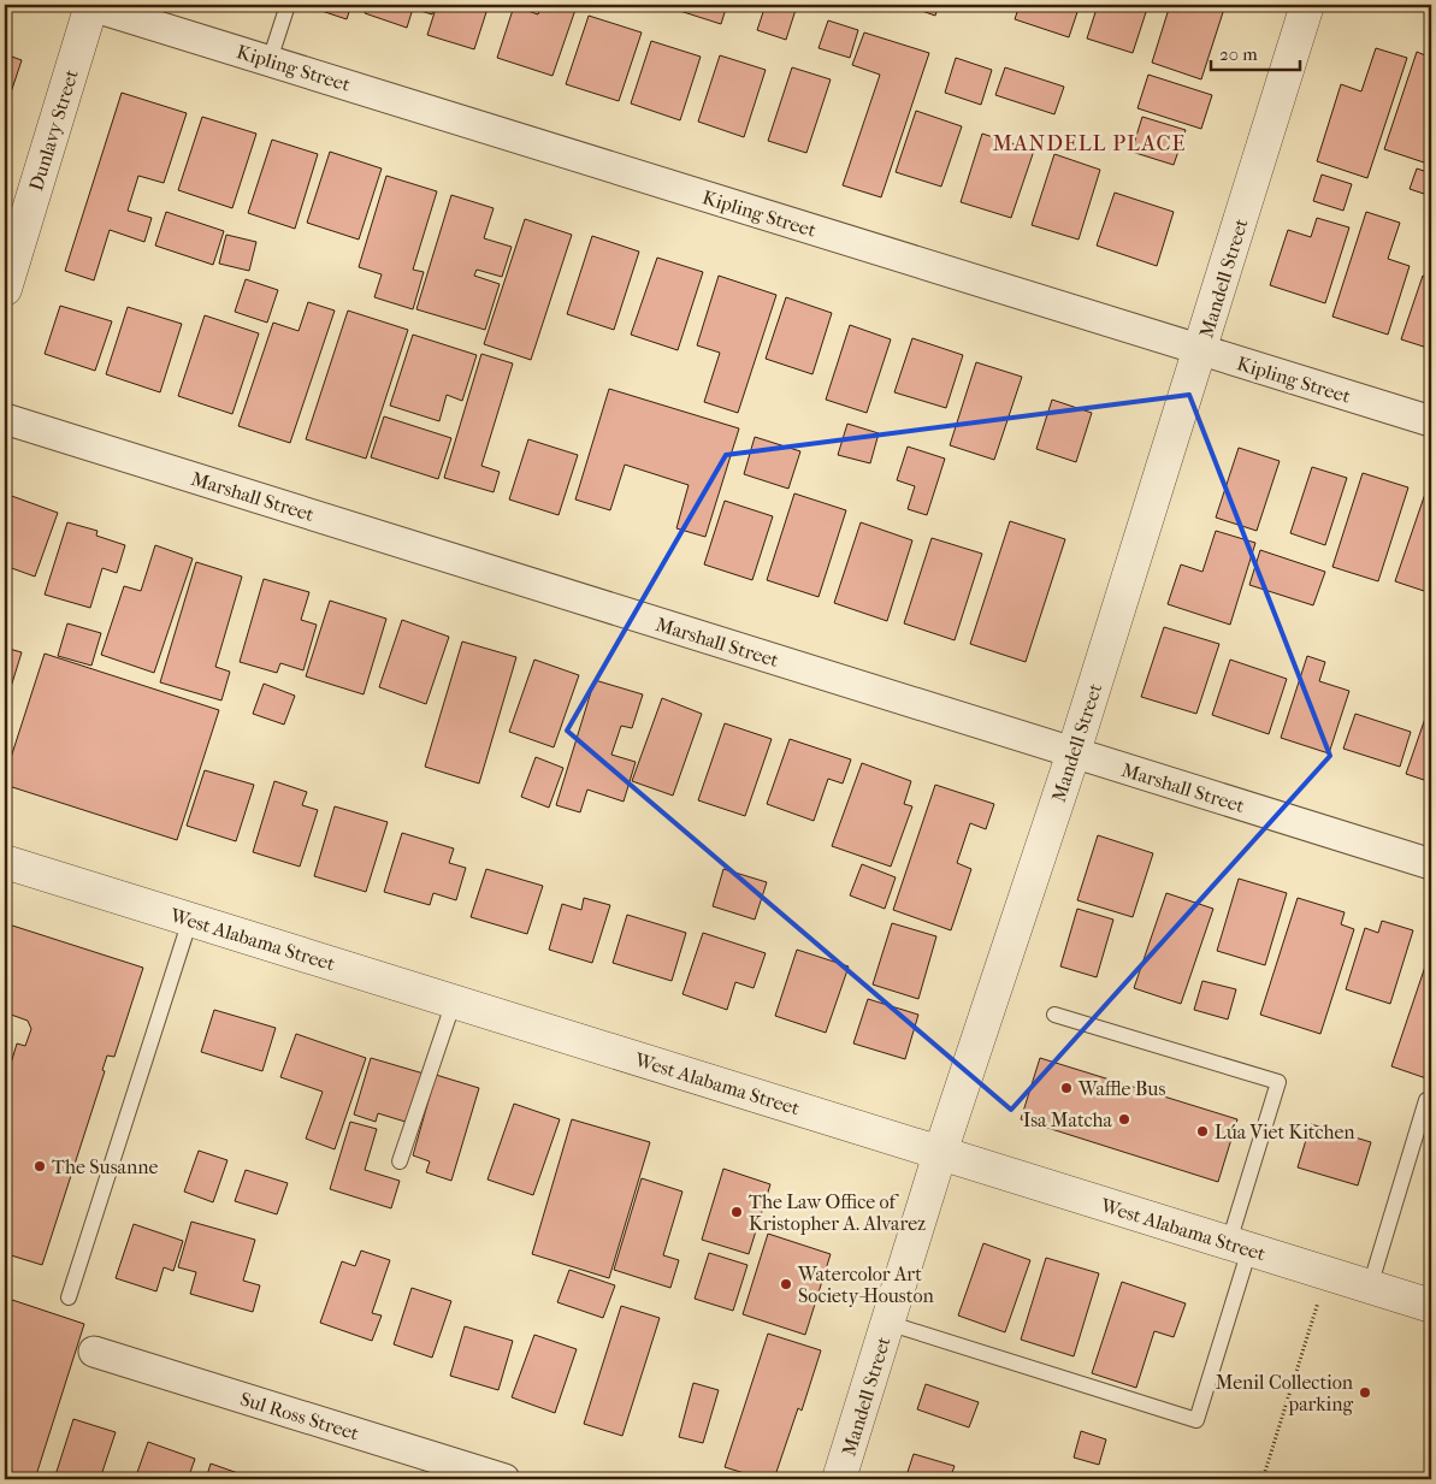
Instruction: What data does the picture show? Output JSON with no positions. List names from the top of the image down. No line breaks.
{"streets":{"street":["Kipling Street","Dunlavy Street","Mandell Street","Marshall Street","West Alabama Street","Sul Ross Street"]},"crossings":[["Kipling Street","Dunlavy Street"],["Kipling Street","Mandell Street"],["Mandell Street","Marshall Street"],["Mandell Street","West Alabama Street"]],"districts":["MANDELL PLACE"],"places":["Waffle Bus","Isa Matcha","Lúa Viet Kitchen","The Susanne","The Law Office of Kristopher A. Alvarez","Watercolor Art Society-Houston","Menil Collection parking"],"scale_bar":"20 m"}
